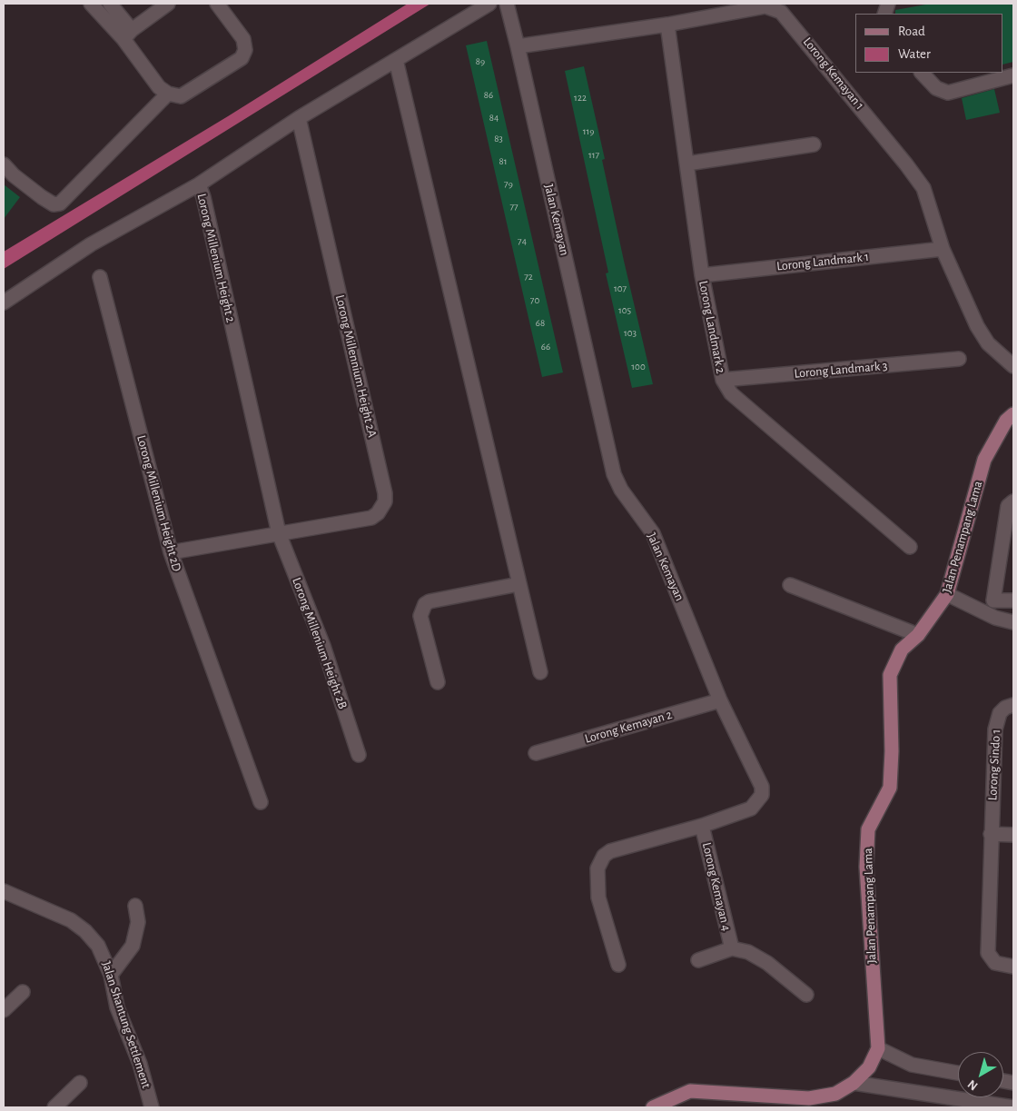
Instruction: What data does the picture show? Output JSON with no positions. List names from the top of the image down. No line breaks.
{"streets":{"main road":["Jalan Penampang Lama"],"street":["Lorong Kemayan 1","Jalan Kemayan","Lorong Millenium Height 2","Lorong Landmark 1","Lorong Landmark 2","Lorong Millennium Height 2A","Lorong Landmark 3","Lorong Millenium Height 2D","Lorong Millenium Height 2B","Lorong Kemayan 2","Lorong Sindo 1","Lorong Kemayan 4","Jalan Shantung Settlement"]},"crossings":[["Lorong Kemayan 1","Jalan Kemayan"],["Lorong Kemayan 1","Lorong Landmark 1"],["Lorong Kemayan 1","Lorong Landmark 2"],["Jalan Kemayan","Lorong Kemayan 2"],["Jalan Kemayan","Lorong Kemayan 4"],["Lorong Millenium Height 2","Lorong Millennium Height 2A"],["Lorong Millenium Height 2","Lorong Millenium Height 2B"],["Lorong Landmark 1","Lorong Landmark 2"],["Lorong Landmark 2","Lorong Landmark 3"],["Lorong Millennium Height 2A","Lorong Millenium Height 2B"]],"house_numbers":["89","86","122","84","119","83","117","81","79","77","74","72","107","70","105","68","103","66","100"],"legend":["Road","Water"],"north":"bottom left"}
